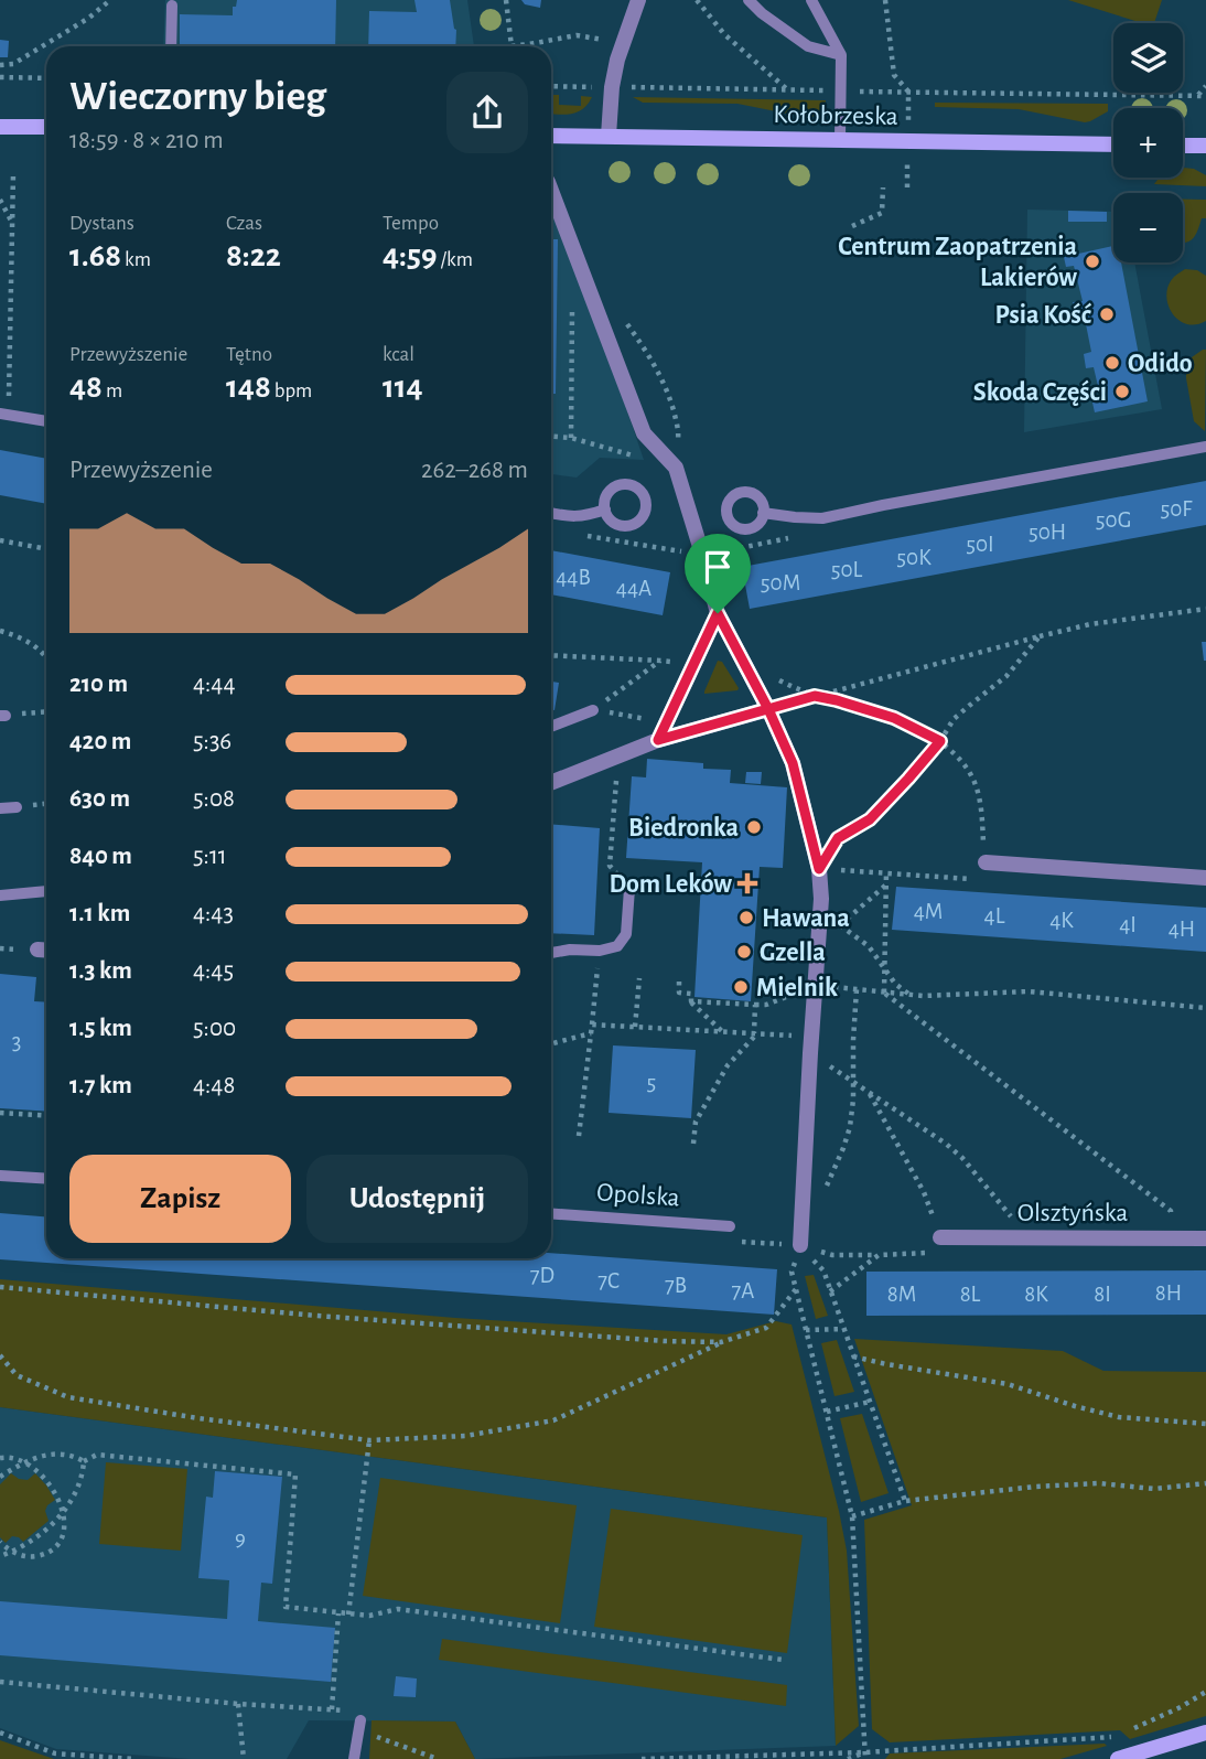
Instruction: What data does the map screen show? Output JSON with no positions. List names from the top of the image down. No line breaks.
{"streets":{"street":["Kołobrzeska","Olsztyńska"],"lane":["Opolska"]},"places":{"other":["Centrum Zaopatrzenia Lakierów","Psia Kość","Odido","Skoda Części","Biedronka","Hawana","Gzella","Mielnik"],"health":["Dom Leków"]},"house_numbers":["50F","50G","50H","50I","50K","50L","44B","50M","44A","4M","4L","4K","4I","4H","3","5","7D","7C","7B","7A","8H","8M","8L","8K","8I","9"],"page":{"map_buttons":["+","−"],"heading":["Wieczorny bieg","18:59 · 8 × 210 m"],"stats":[["Dystans","1.68 km"],["Czas","8:22"],["Tempo","4:59 /km"],["Przewyższenie","48 m"],["Tętno","148 bpm"],["kcal","114"]],"chart":["Przewyższenie","262–268 m"],"list":[{"name":"210 m","note":"4:44"},{"name":"420 m","note":"5:36"},{"name":"630 m","note":"5:08"},{"name":"840 m","note":"5:11"},{"name":"1.1 km","note":"4:43"},{"name":"1.3 km","note":"4:45"},{"name":"1.5 km","note":"5:00"},{"name":"1.7 km","note":"4:48"}],"buttons":["Zapisz","Udostępnij"]}}
